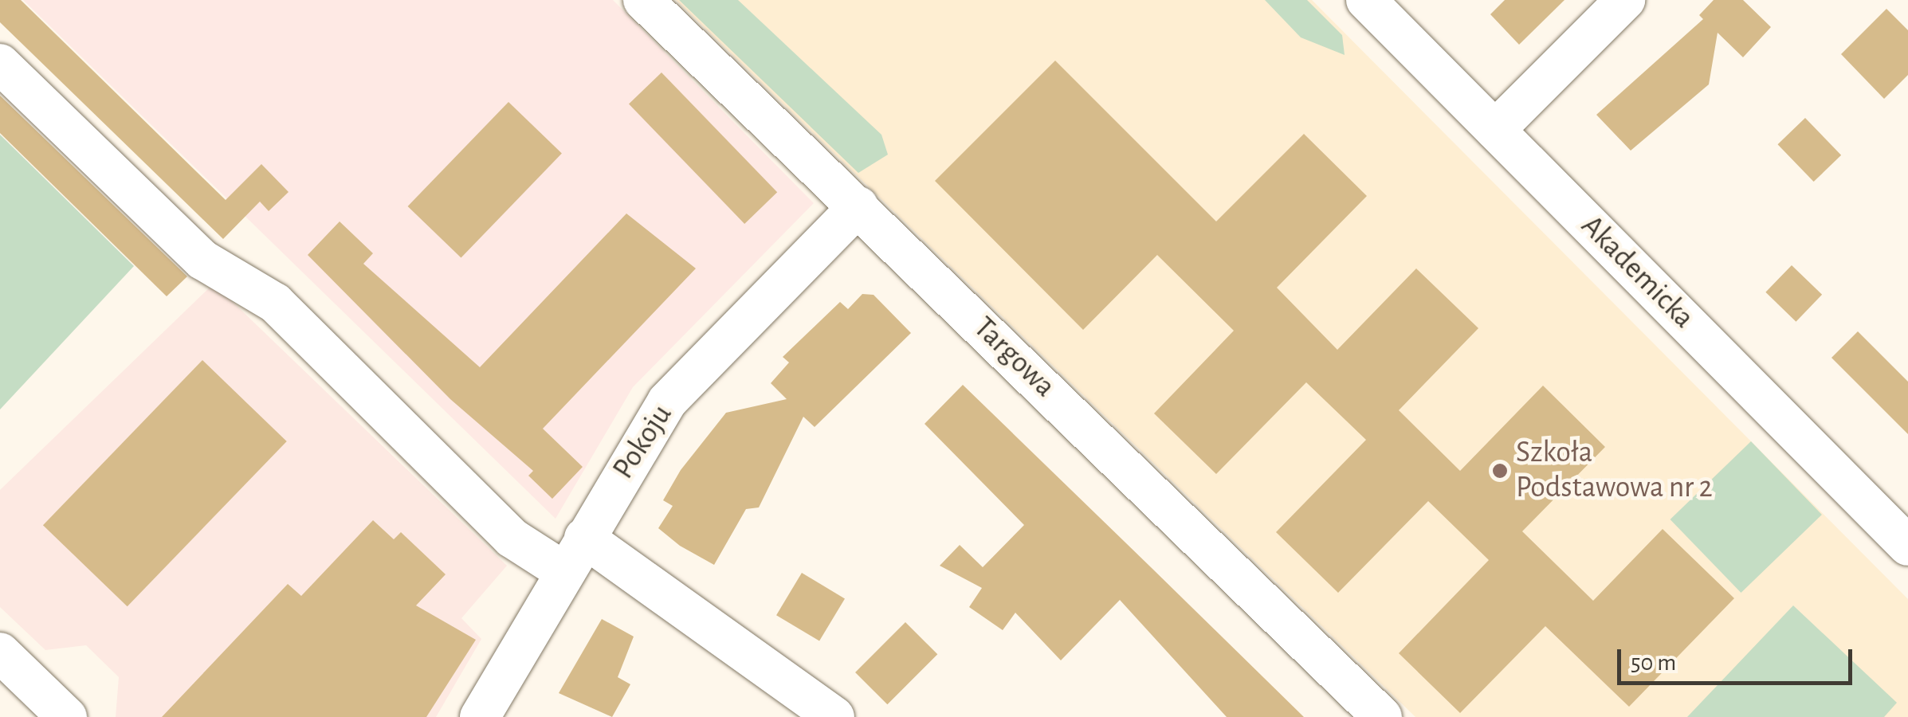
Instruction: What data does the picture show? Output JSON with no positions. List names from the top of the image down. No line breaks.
{"streets":{"street":["Akademicka","Targowa","Pokoju"]},"crossings":[["Targowa","Pokoju"]],"places":["Szkoła Podstawowa nr 2"],"scale_bar":"50 m"}
